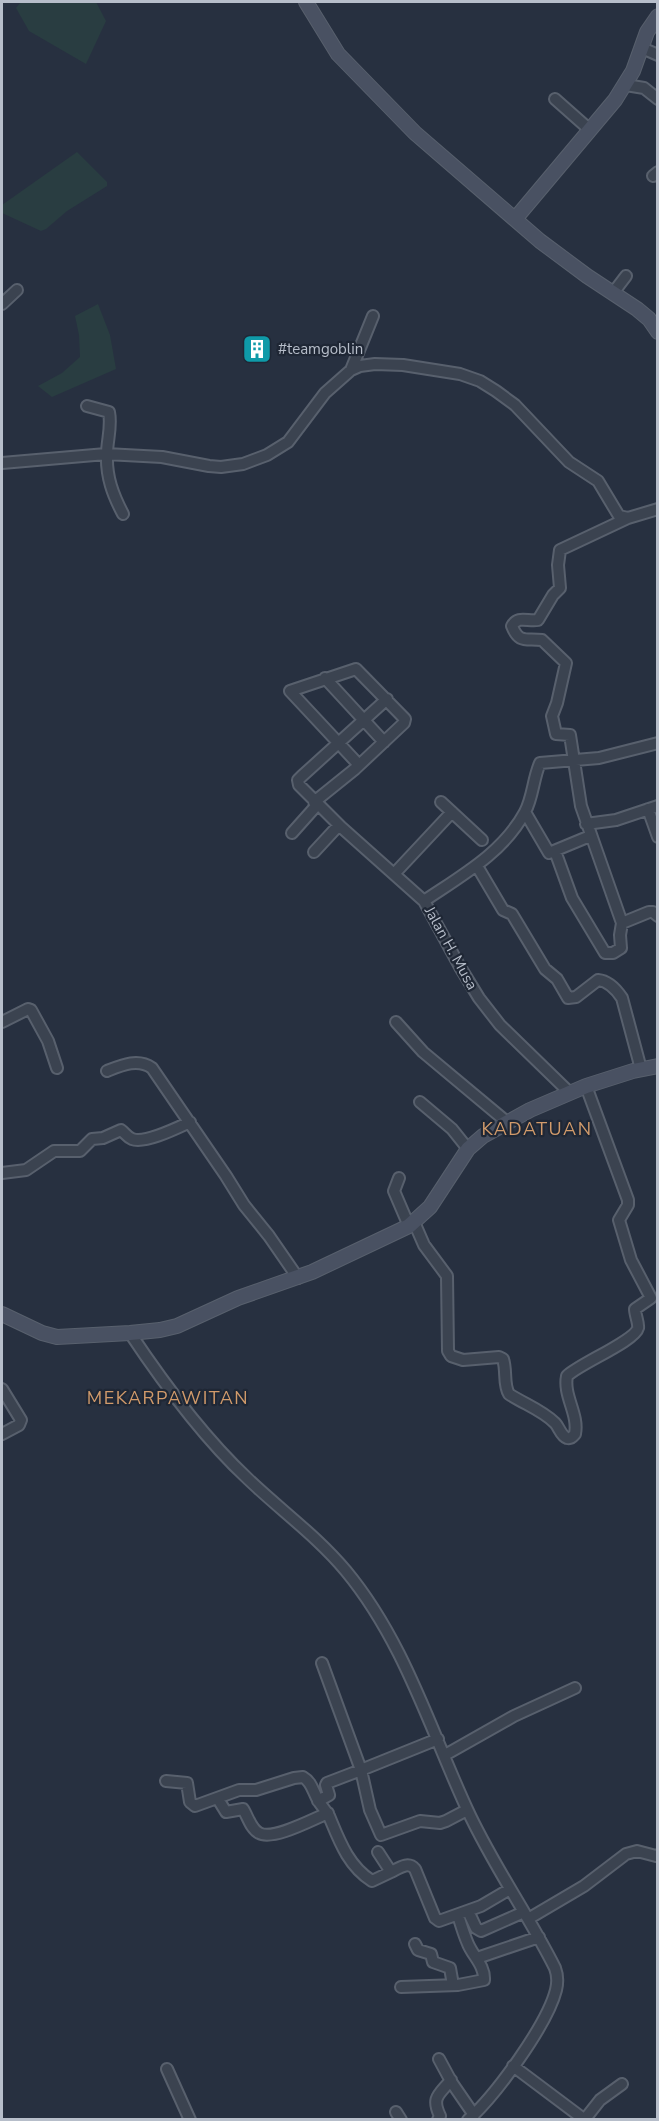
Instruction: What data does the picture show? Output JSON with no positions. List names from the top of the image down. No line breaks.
{"streets":{"street":["Jalan H. Musa"]},"districts":["KADATUAN","MEKARPAWITAN"],"places":{"building":["#teamgoblin"]}}
